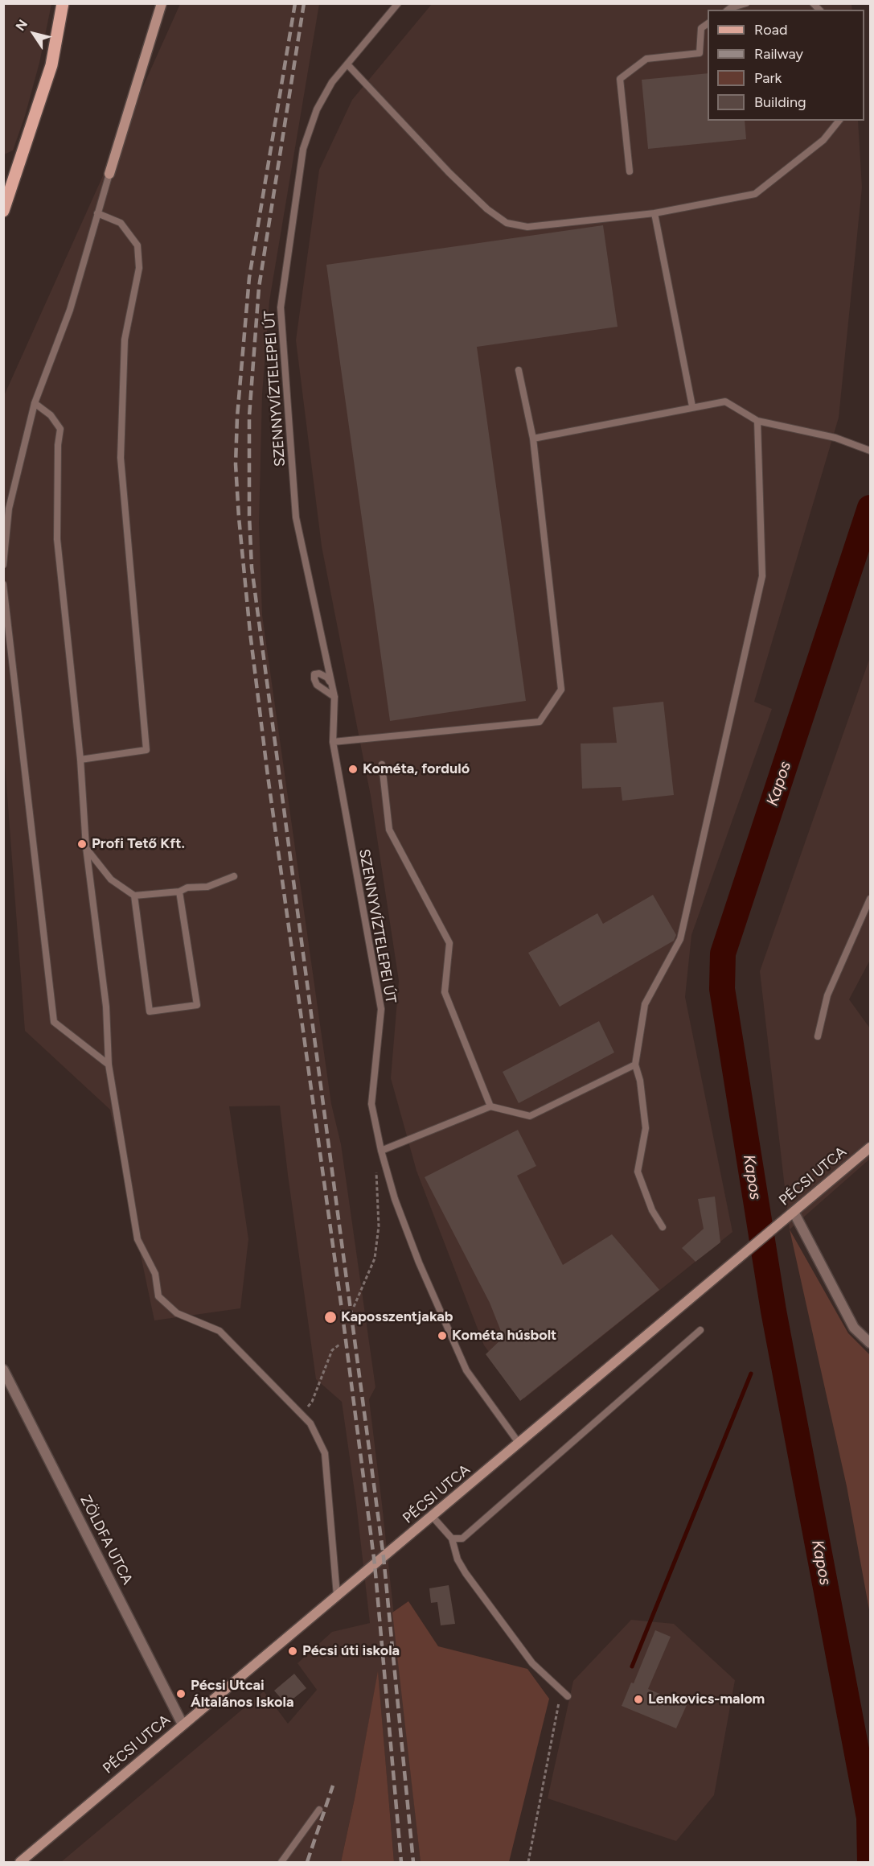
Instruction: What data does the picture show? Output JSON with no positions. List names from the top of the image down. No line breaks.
{"streets":{"street":["PÉCSI UTCA","ZÖLDFA UTCA"],"lane":["SZENNYVÍZTELEPEI ÚT"]},"crossings":[["SZENNYVÍZTELEPEI ÚT","PÉCSI UTCA"],["PÉCSI UTCA","ZÖLDFA UTCA"]],"water":["Kapos"],"places":["Kométa, forduló","Profi Tető Kft.","Kaposszentjakab","Kométa húsbolt","Pécsi úti iskola","Pécsi Utcai Általános Iskola","Lenkovics-malom"],"legend":["Road","Railway","Park","Building"],"north":"top left"}
